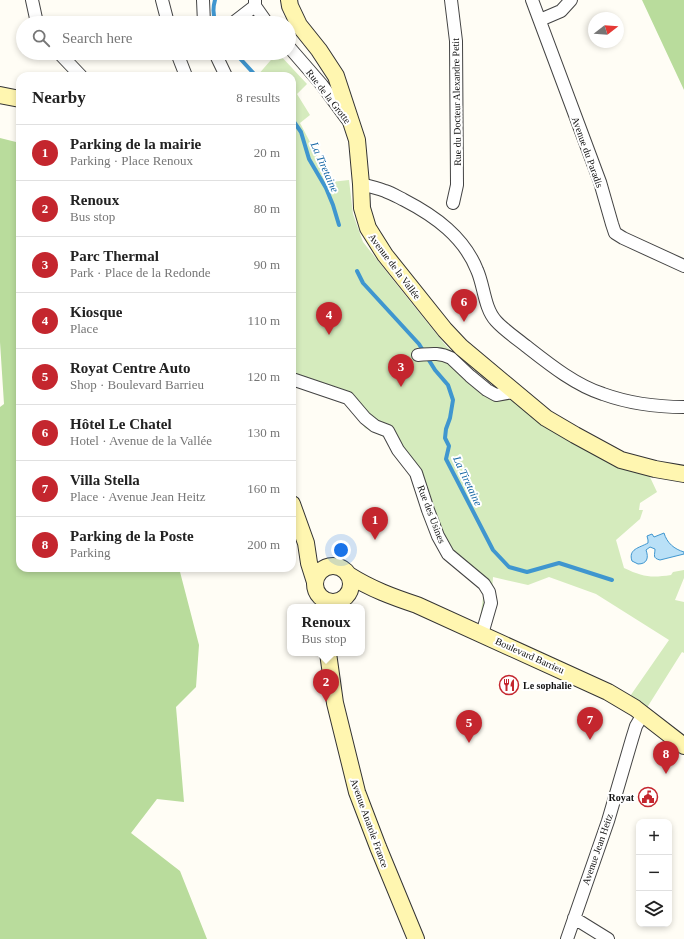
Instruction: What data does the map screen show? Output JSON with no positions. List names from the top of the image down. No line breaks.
{"streets":{"main road":["Avenue de la Vallée","Boulevard Barrieu","Avenue Anatole France"],"street":["Rue de la Grotte","Rue du Docteur Alexandre Petit","Avenue du Paradis","Rue des Usines","Avenue Jean Heitz"]},"crossings":[["Rue de la Grotte","Avenue de la Vallée"],["Rue des Usines","Boulevard Barrieu"],["Boulevard Barrieu","Avenue Jean Heitz"]],"water":["La Tiretaine"],"places":{"restaurant":["Le sophalie"],"public building":["Royat"]},"north":"right","page":{"search":"Search here","heading":["Nearby","8 results"],"list":[{"mark":"1","name":"Parking de la mairie","note":"Parking · Place Renoux","value":"20 m"},{"mark":"2","name":"Renoux","note":"Bus stop","value":"80 m"},{"mark":"3","name":"Parc Thermal","note":"Park · Place de la Redonde","value":"90 m"},{"mark":"4","name":"Kiosque","note":"Place","value":"110 m"},{"mark":"5","name":"Royat Centre Auto","note":"Shop · Boulevard Barrieu","value":"120 m"},{"mark":"6","name":"Hôtel Le Chatel","note":"Hotel · Avenue de la Vallée","value":"130 m"},{"mark":"7","name":"Villa Stella","note":"Place · Avenue Jean Heitz","value":"160 m"},{"mark":"8","name":"Parking de la Poste","note":"Parking","value":"200 m"}],"pins":["6","4","3","1","2","7","5","8"],"popup":["Renoux","Bus stop"],"map_buttons":["+","−"]}}
